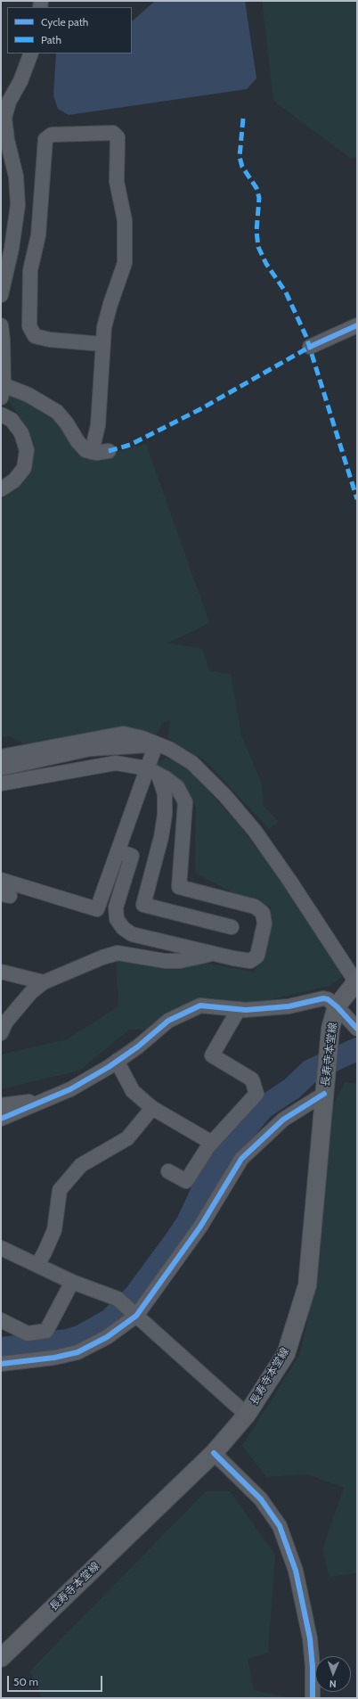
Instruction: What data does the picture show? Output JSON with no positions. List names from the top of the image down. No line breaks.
{"streets":{"main road":["長寿寺本堂線"]},"legend":["Cycle path","Path"],"scale_bar":"50 m","north":"bottom"}
